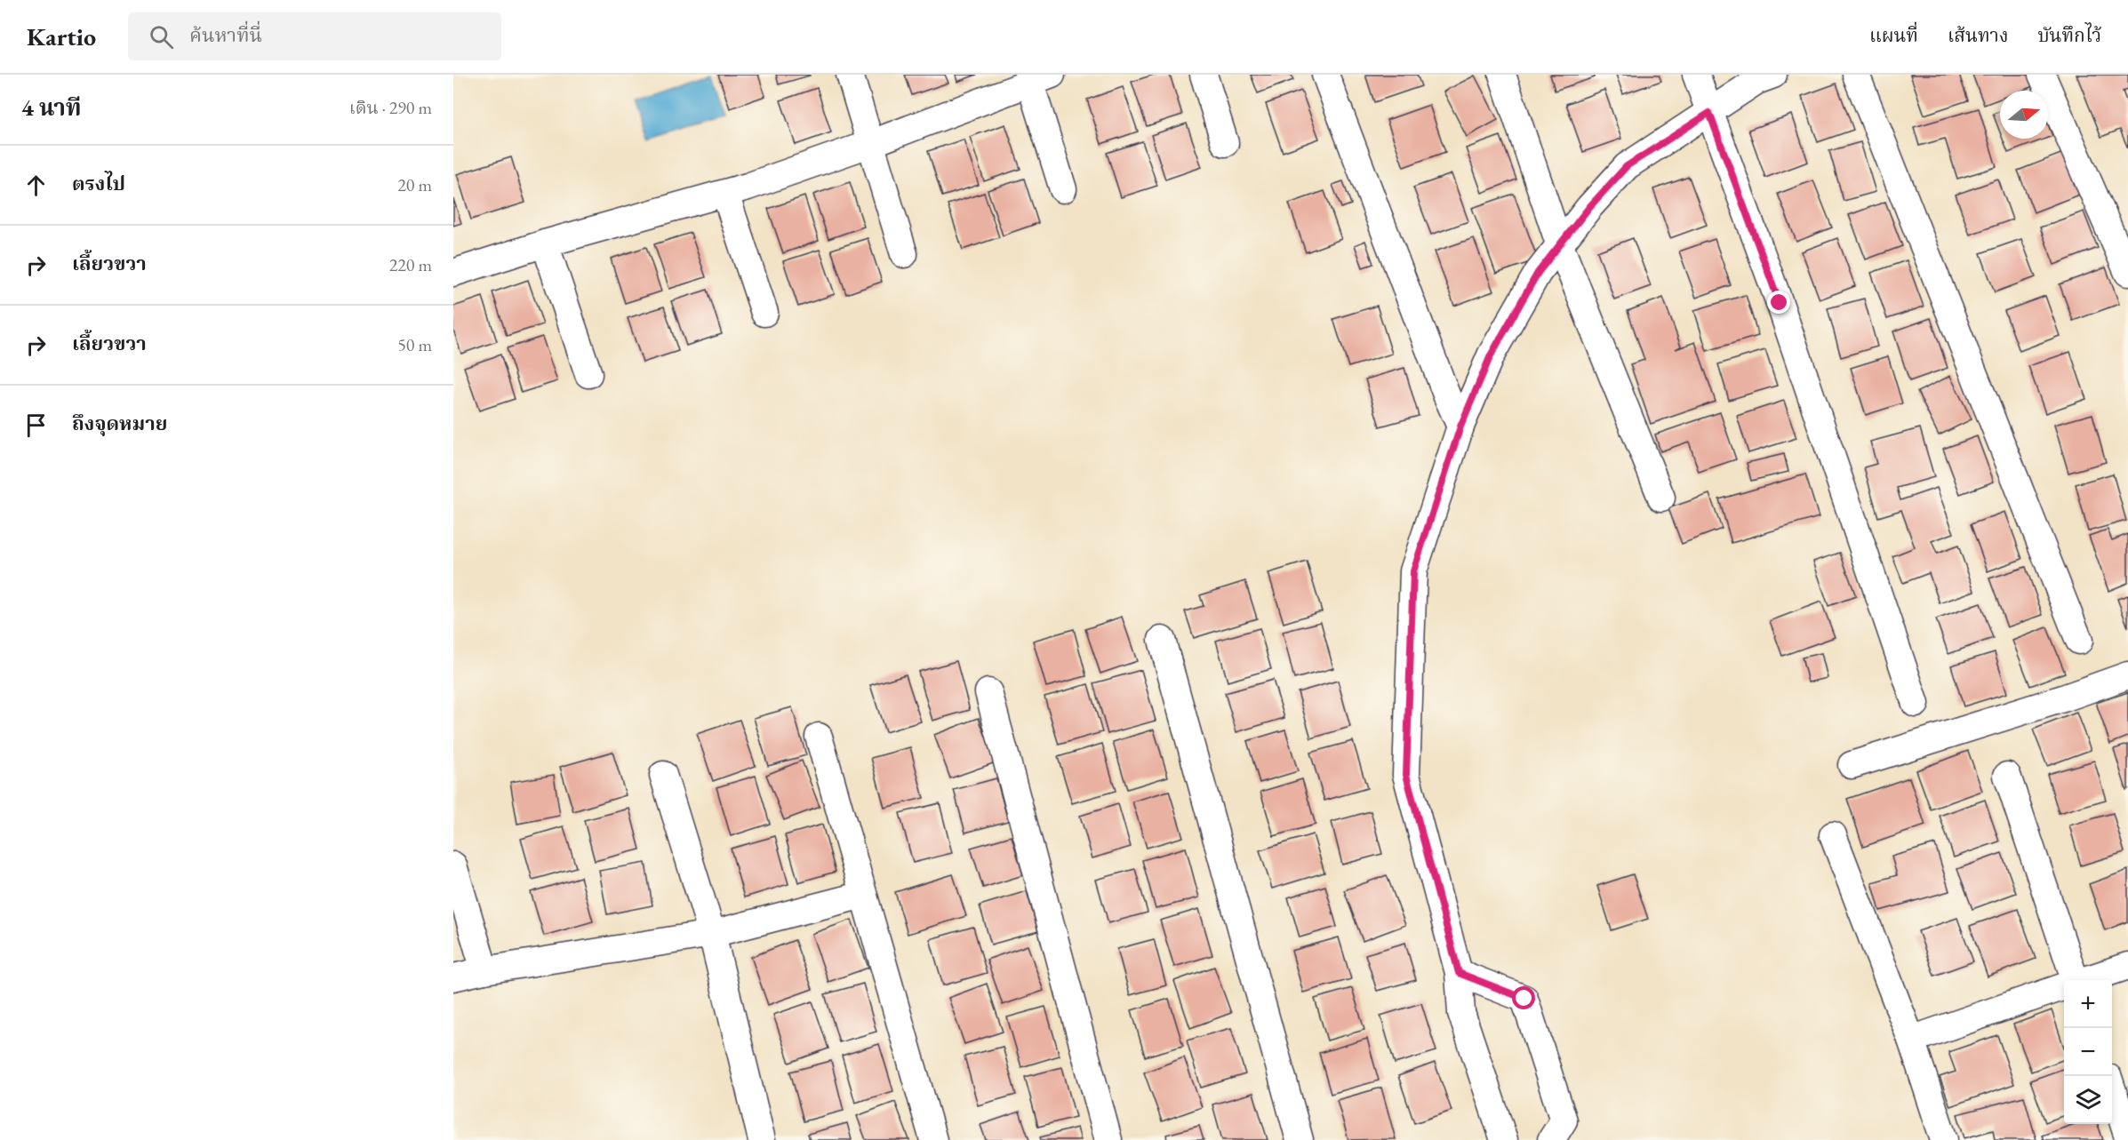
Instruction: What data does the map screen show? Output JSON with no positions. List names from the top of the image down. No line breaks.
{"north":"right","page":{"header":"Kartio","search":"ค้นหาที่นี่","nav":["แผนที่","เส้นทาง","บันทึกไว้"],"heading":["4 นาที","เดิน · 290 m"],"list":[["ตรงไป","20 m"],["เลี้ยวขวา","220 m"],["เลี้ยวขวา","50 m"],"ถึงจุดหมาย"],"map_buttons":["+","−"]}}
